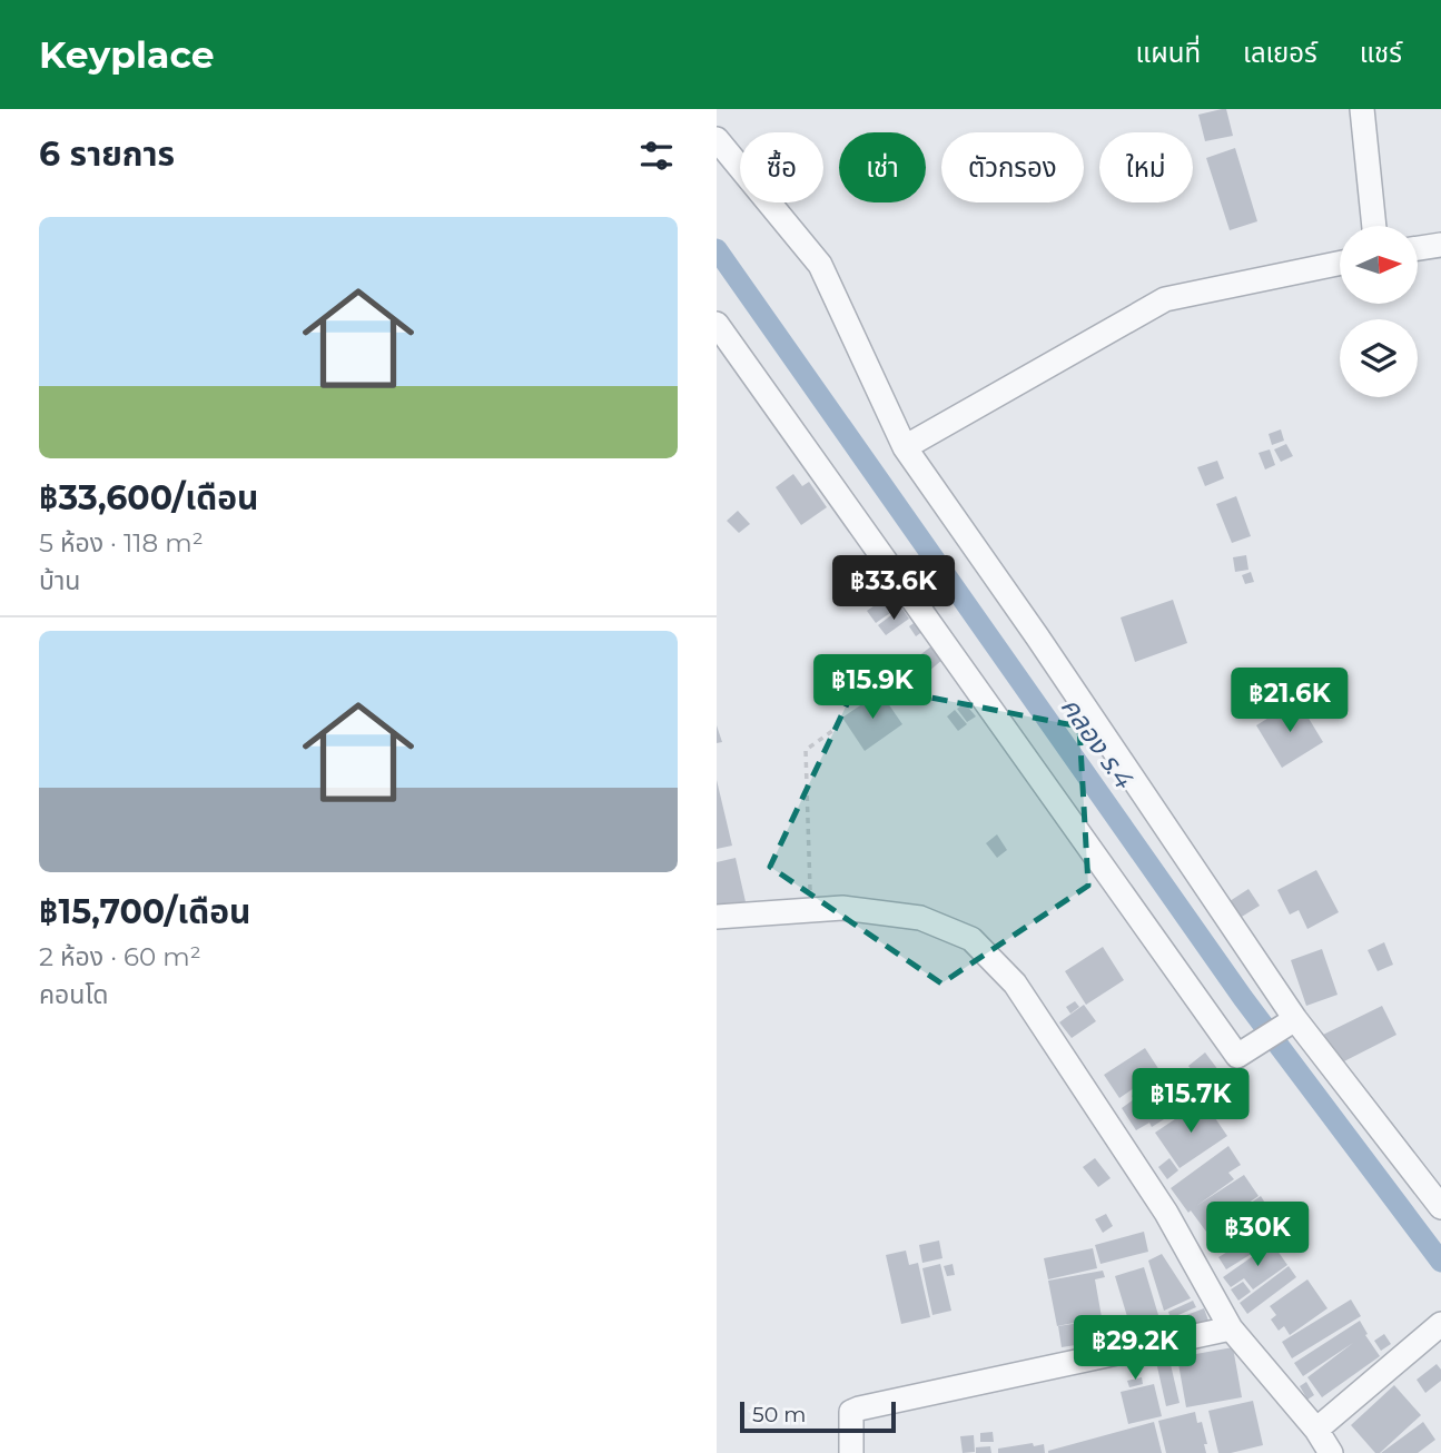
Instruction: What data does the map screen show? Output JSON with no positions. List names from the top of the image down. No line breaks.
{"water":["คลอง ร.4"],"scale_bar":"50 m","north":"right","page":{"header":"Keyplace","nav":["แผนที่","เลเยอร์","แชร์"],"heading":"6 รายการ","chip":["ซื้อ","เช่า","ตัวกรอง","ใหม่"],"list":[{"name":"฿33,600/เดือน","note":"5 ห้อง · 118 m² · บ้าน"},{"name":"฿15,700/เดือน","note":"2 ห้อง · 60 m² · คอนโด"}],"price":["฿33.6K","฿15.9K","฿21.6K","฿15.7K","฿30K","฿29.2K"],"scale":"50 m"}}
